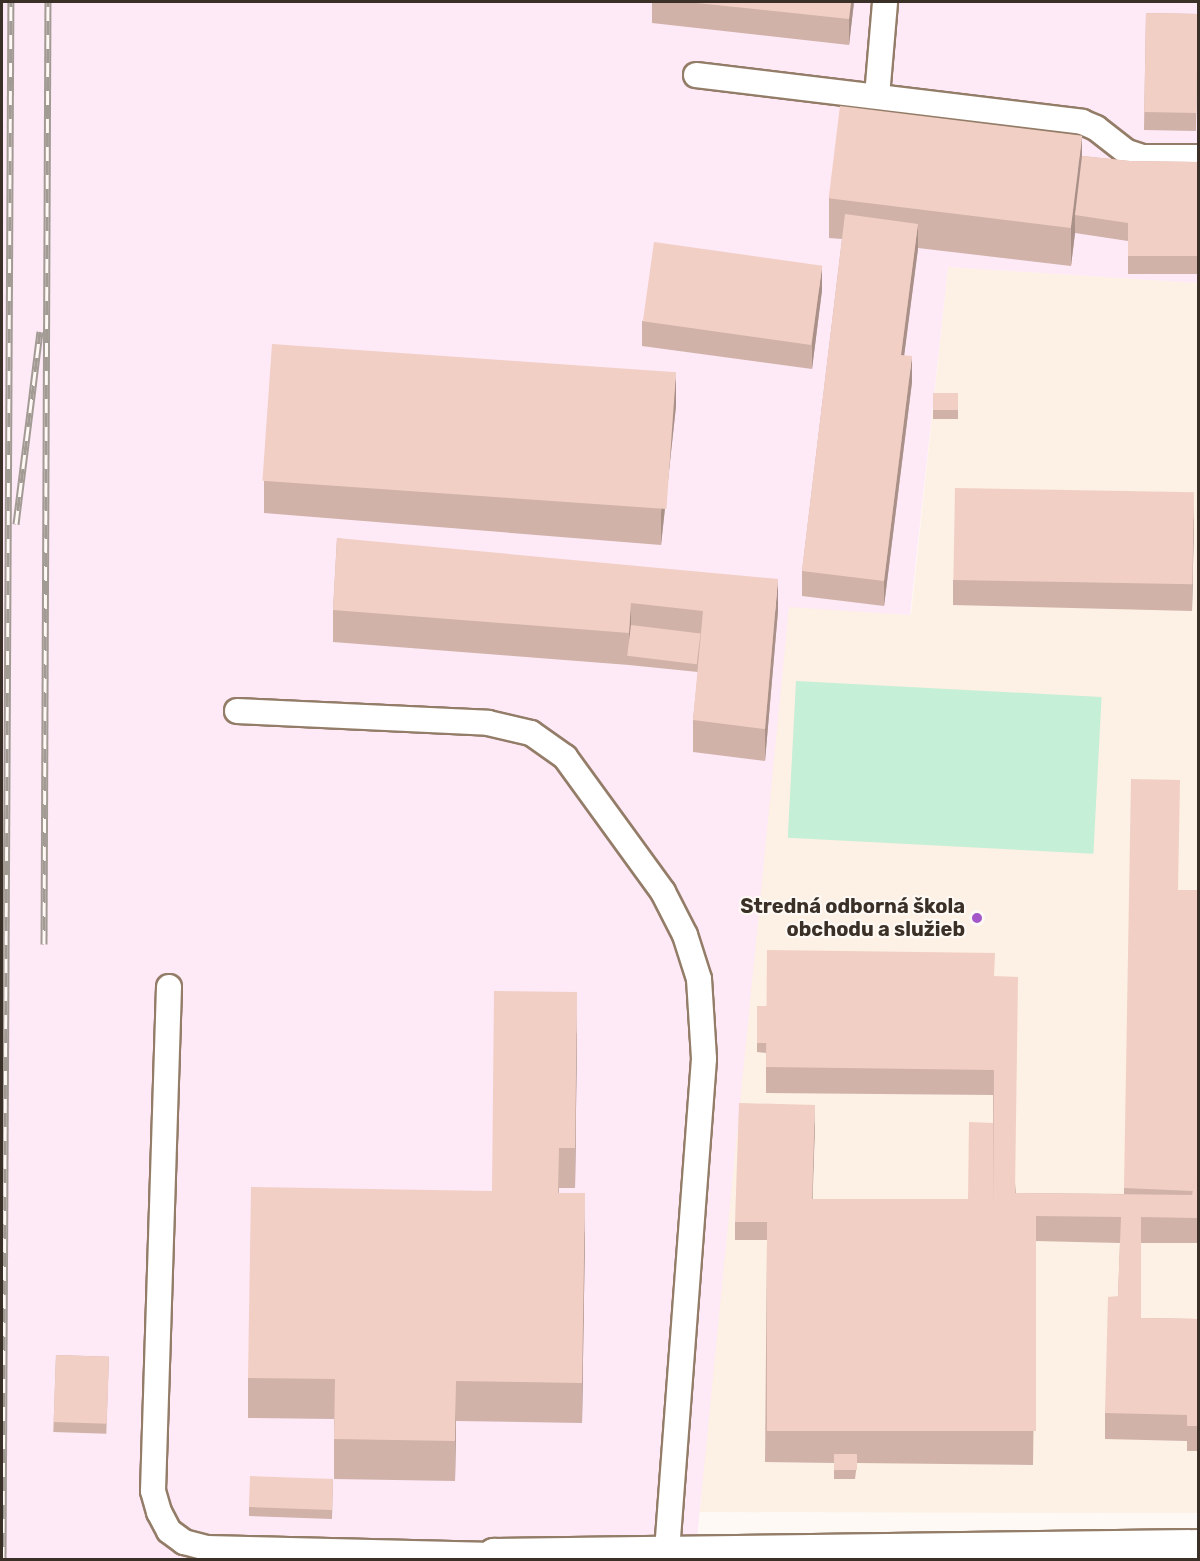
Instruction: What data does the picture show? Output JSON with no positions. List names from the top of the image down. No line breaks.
{"places":["Stredná odborná škola obchodu a služieb"]}
